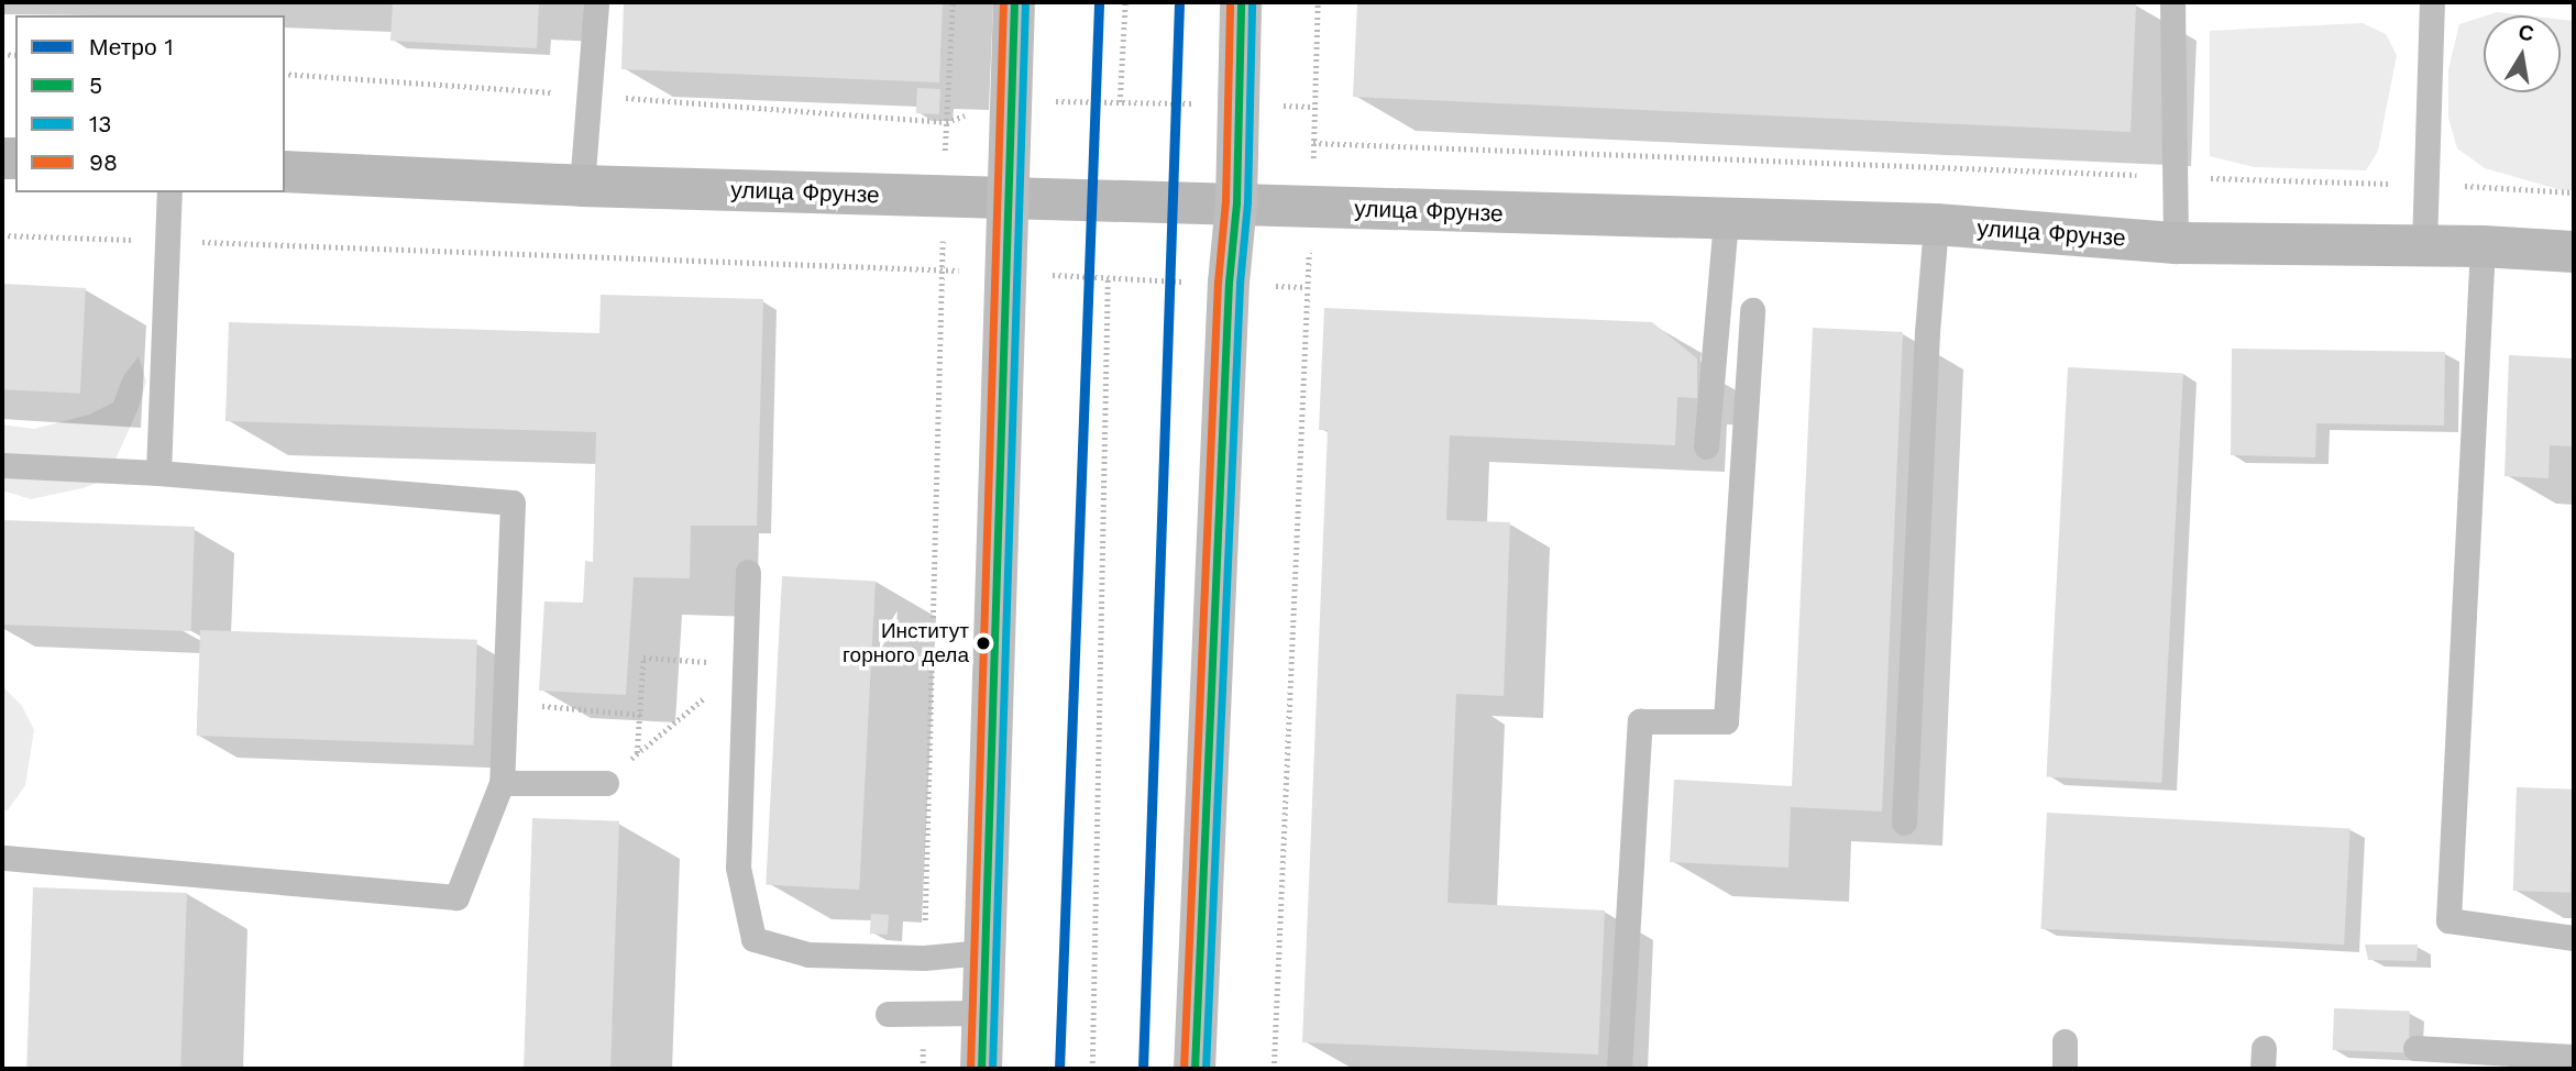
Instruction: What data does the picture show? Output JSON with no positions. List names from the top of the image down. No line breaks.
{"streets":{"main road":["улица Фрунзе"]},"places":["Институт горного дела"],"lines":["metro line 1","transit line 5","transit line 13","transit line 98"],"legend":["Метро 1","5","13","98"],"north":"top"}
